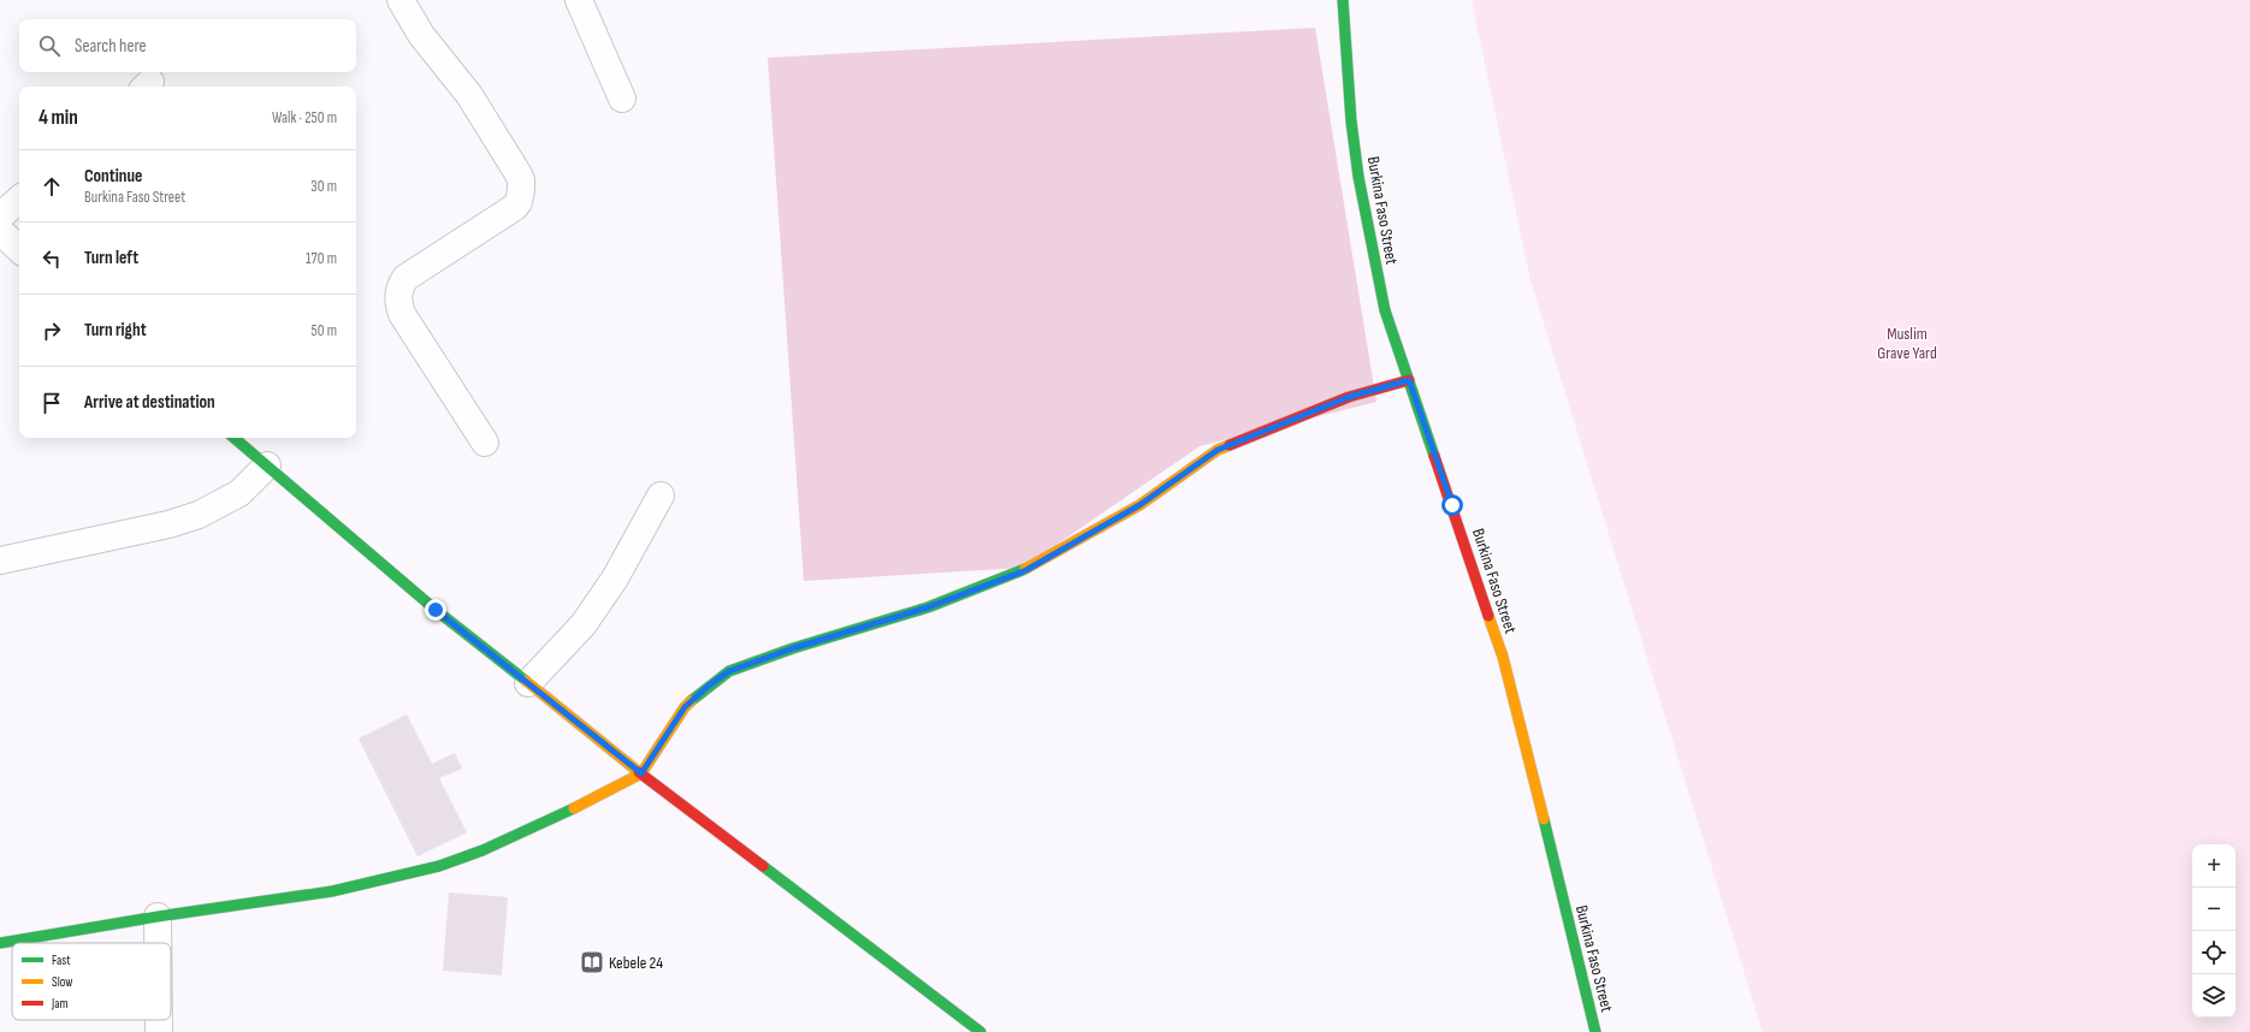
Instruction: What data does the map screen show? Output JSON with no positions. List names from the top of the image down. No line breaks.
{"streets":{"street":["Burkina Faso Street"]},"parks":["Muslim Grave Yard"],"places":{"library":["Kebele 24"]},"legend":["Fast","Slow","Jam"],"page":{"search":"Search here","heading":["4 min","Walk · 250 m"],"list":[["Continue","Burkina Faso Street","30 m"],["Turn left","170 m"],["Turn right","50 m"],"Arrive at destination"],"map_buttons":["+","−"]}}
